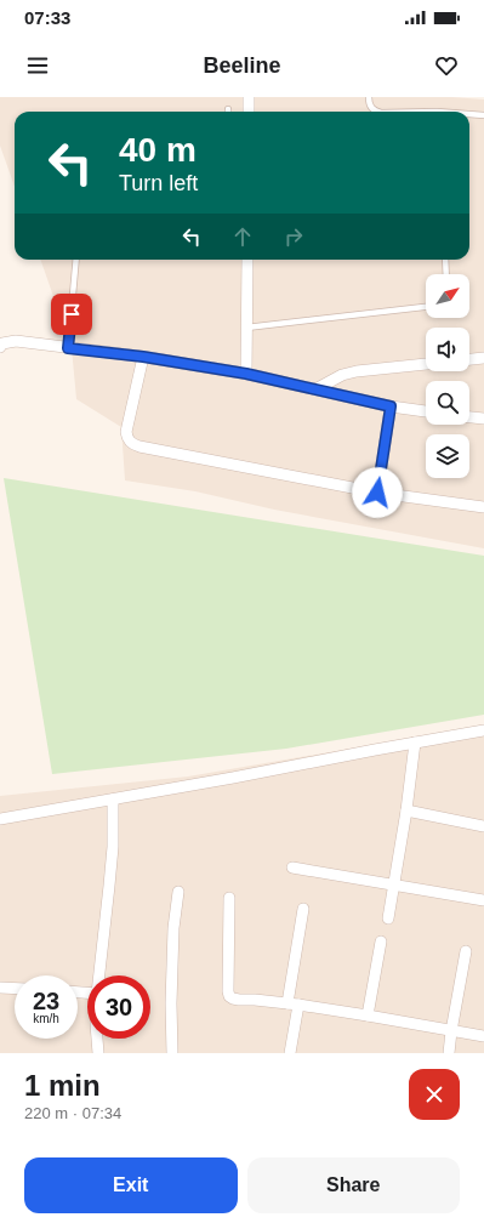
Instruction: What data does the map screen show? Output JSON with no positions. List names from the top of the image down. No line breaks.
{"north":"top right","page":{"status":"07:33","header":"Beeline","turn":["40 m","Turn left"],"speed":"23 km/h","limit":"30","heading":["1 min","220 m · 07:34"],"buttons":["Exit","Share"]}}
